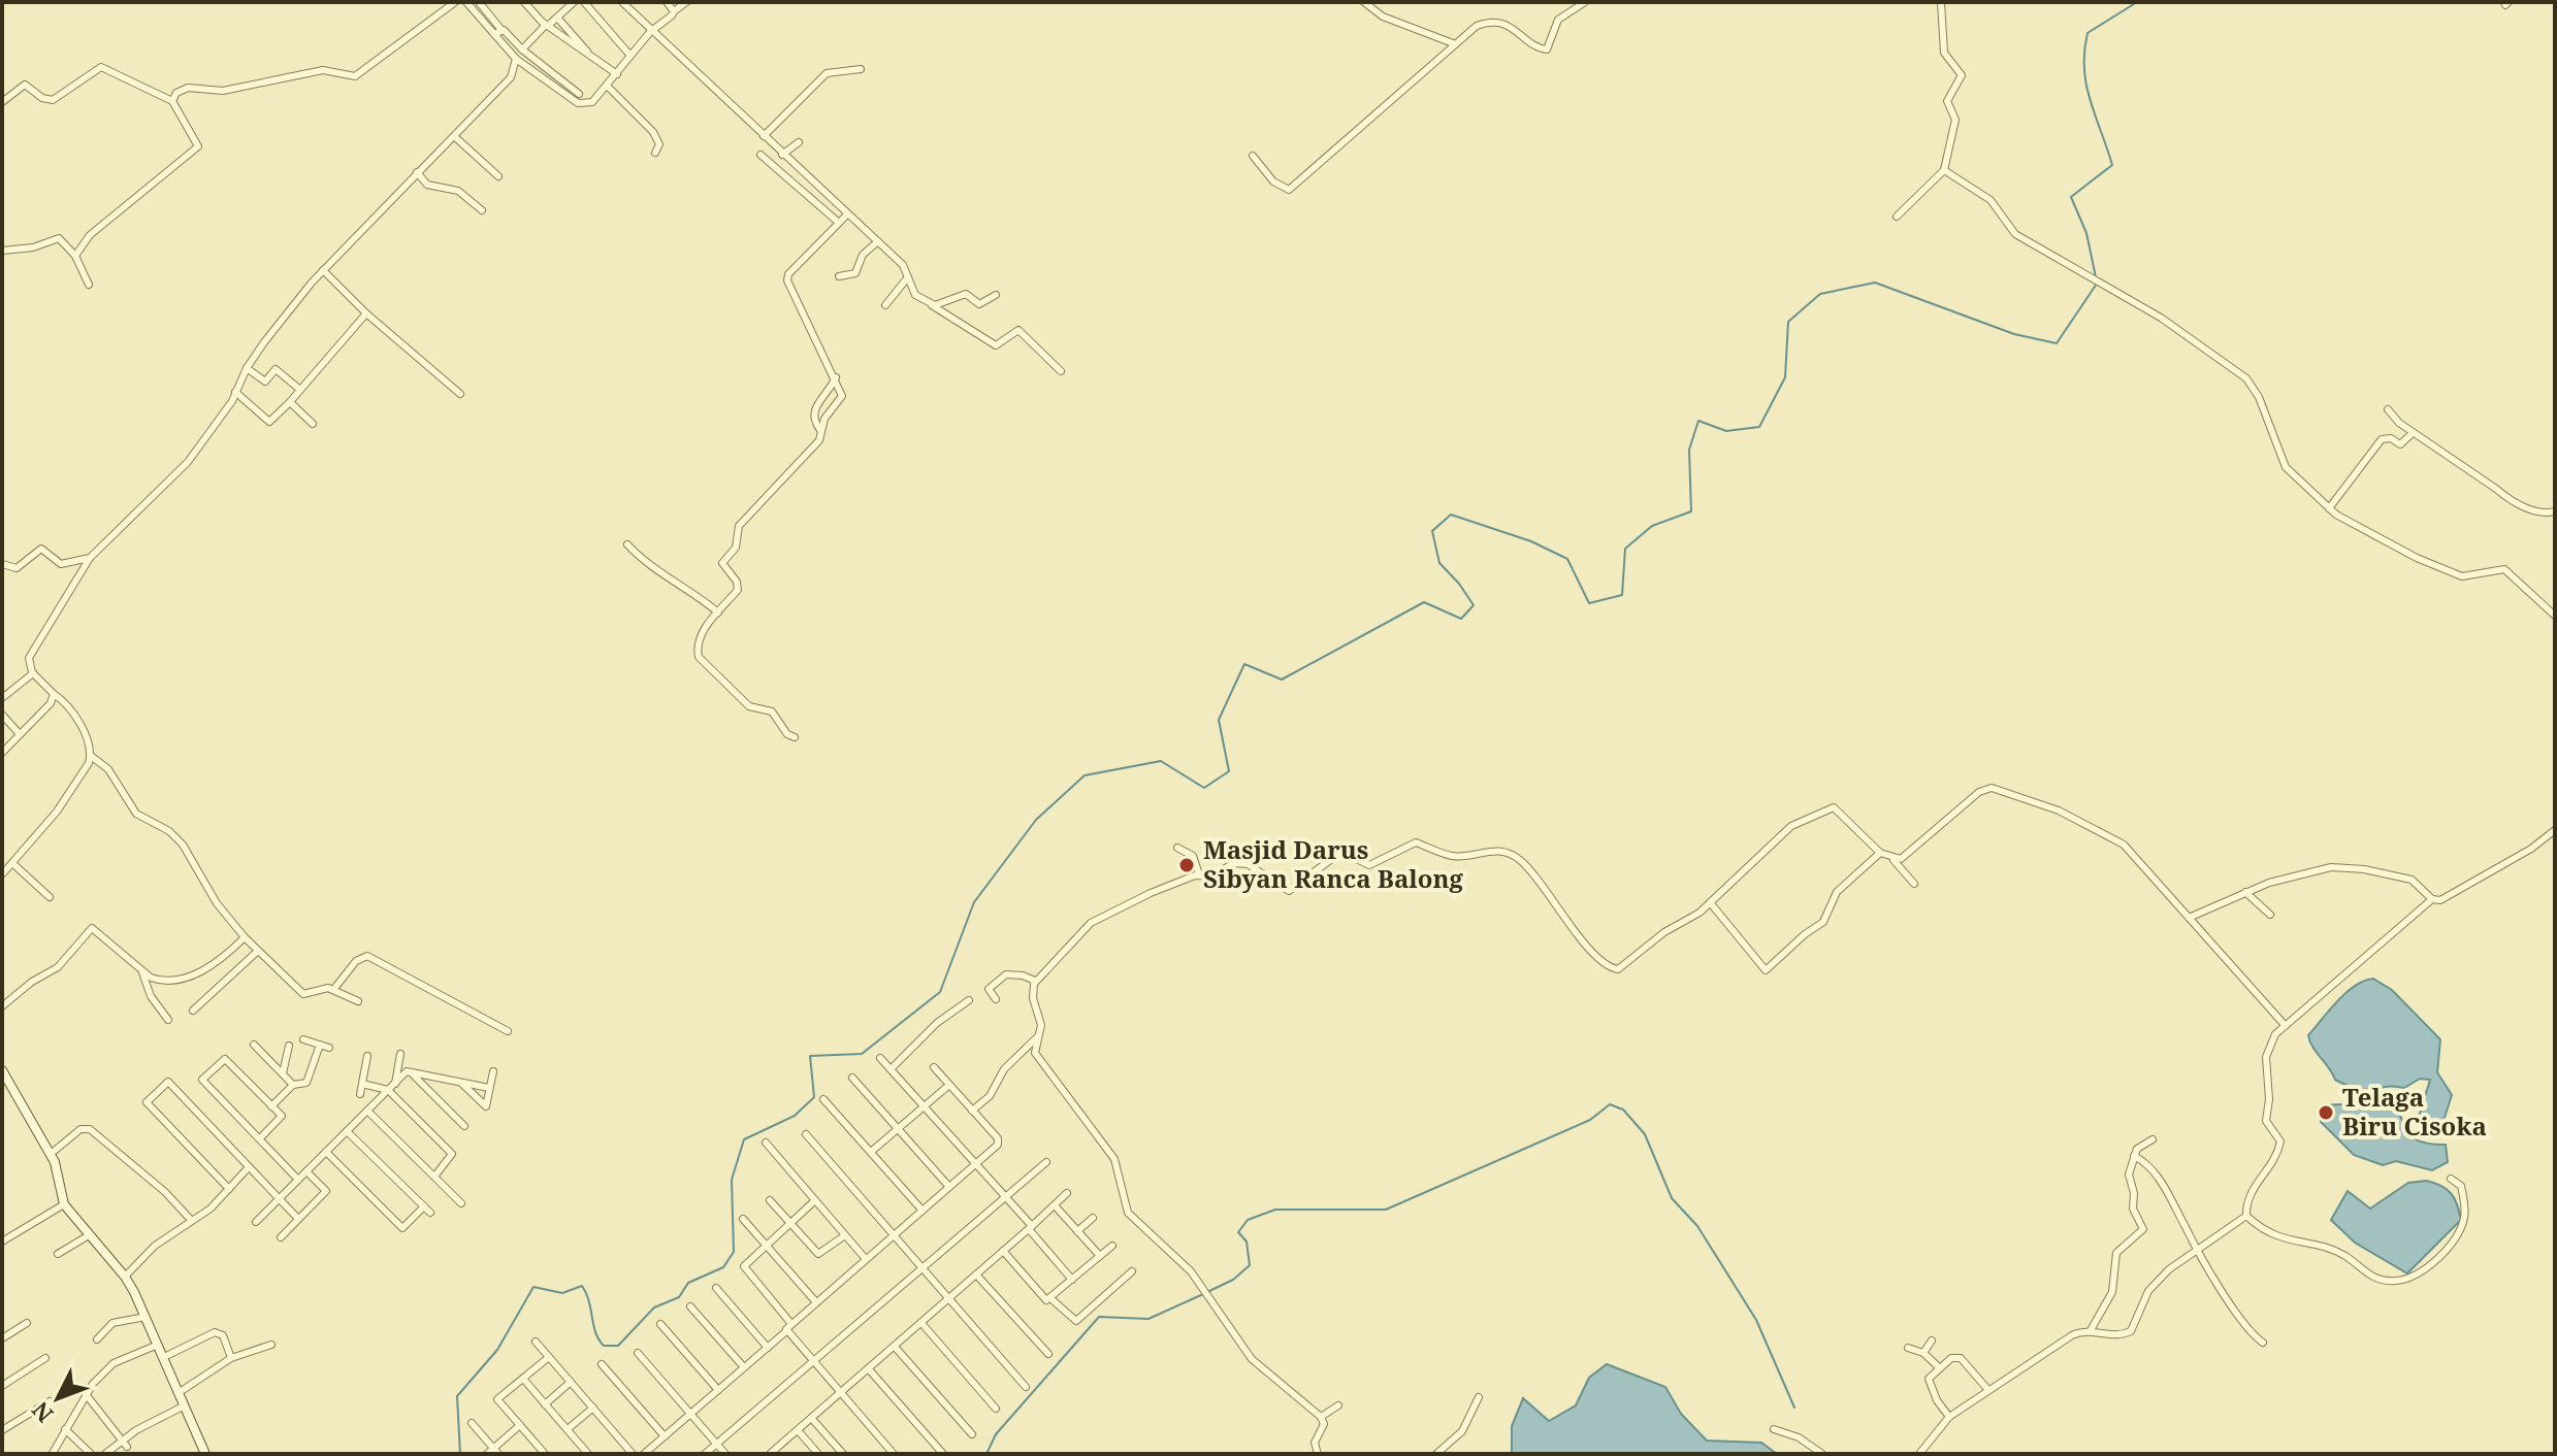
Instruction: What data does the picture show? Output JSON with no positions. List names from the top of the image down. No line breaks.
{"places":["Masjid Darus Sibyan Ranca Balong","Telaga Biru Cisoka"],"north":"bottom left"}
